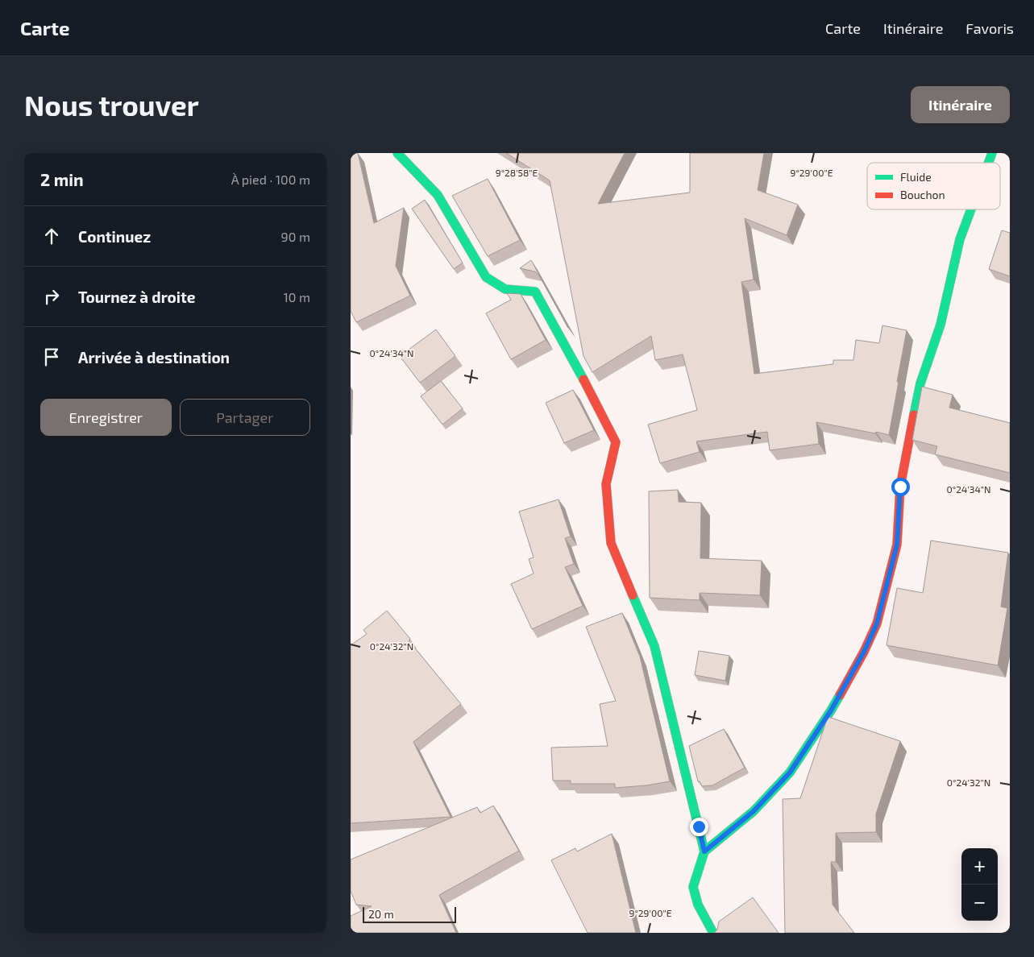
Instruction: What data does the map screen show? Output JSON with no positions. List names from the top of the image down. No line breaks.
{"legend":["Fluide","Bouchon"],"scale_bar":"20 m","page":{"header":"Carte","nav":["Carte","Itinéraire","Favoris"],"buttons":["Itinéraire",["Enregistrer","Partager"]],"title":"Nous trouver","heading":["2 min","À pied · 100 m"],"list":[["Continuez","90 m"],["Tournez à droite","10 m"],"Arrivée à destination"],"map_buttons":["+","−"],"scale":"20 m"},"coordinates":["9°28'58\"E","9°29'00\"E","0°24'34\"N","0°24'32\"N"]}
